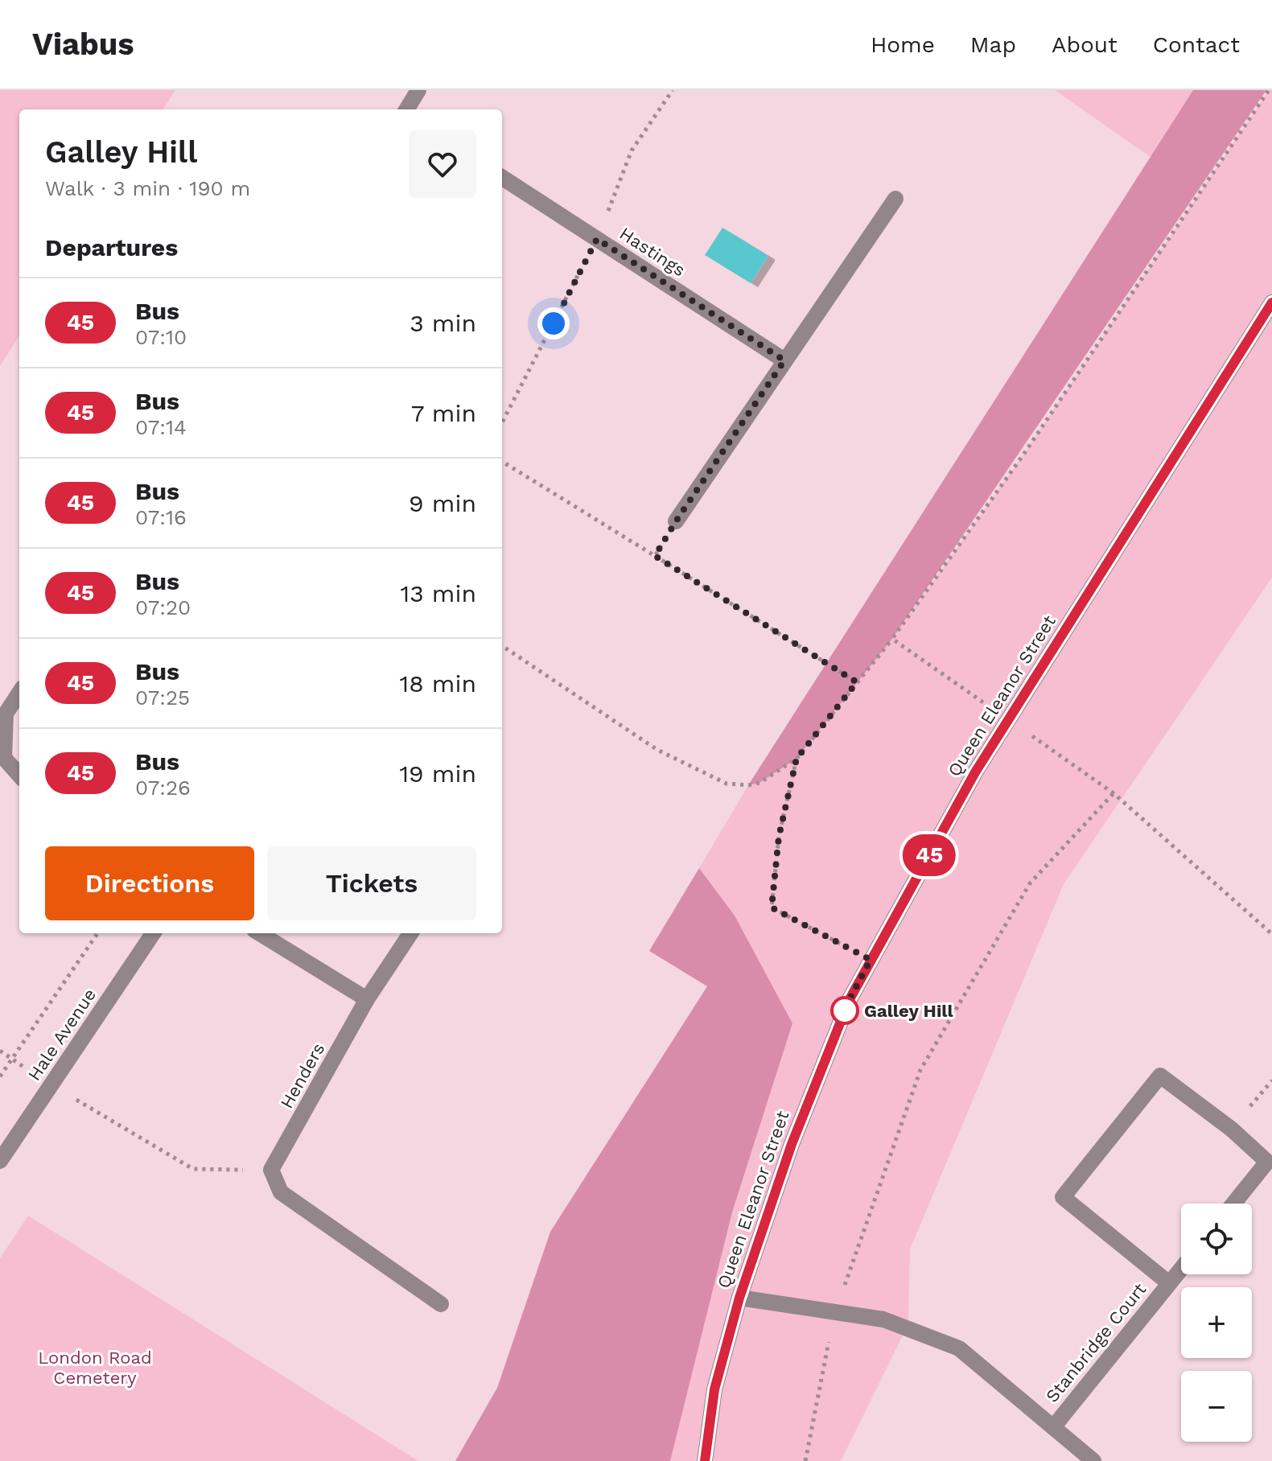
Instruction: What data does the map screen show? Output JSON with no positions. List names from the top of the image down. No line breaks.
{"streets":{"street":["Hastings","Queen Eleanor Street","Hale Avenue","Henders","Stanbridge Court"]},"parks":["London Road Cemetery"],"places":["Galley Hill"],"lines":["bus line 45"],"page":{"header":"Viabus","nav":["Home","Map","About","Contact"],"on_map":"45","heading":[["Galley Hill","Walk · 3 min · 190 m"],"Departures"],"list":[{"mark":"45","name":"Bus","note":"07:10","value":"3 min"},{"mark":"45","name":"Bus","note":"07:14","value":"7 min"},{"mark":"45","name":"Bus","note":"07:16","value":"9 min"},{"mark":"45","name":"Bus","note":"07:20","value":"13 min"},{"mark":"45","name":"Bus","note":"07:25","value":"18 min"},{"mark":"45","name":"Bus","note":"07:26","value":"19 min"}],"buttons":["Directions","Tickets"],"map_buttons":["+","−"]}}
